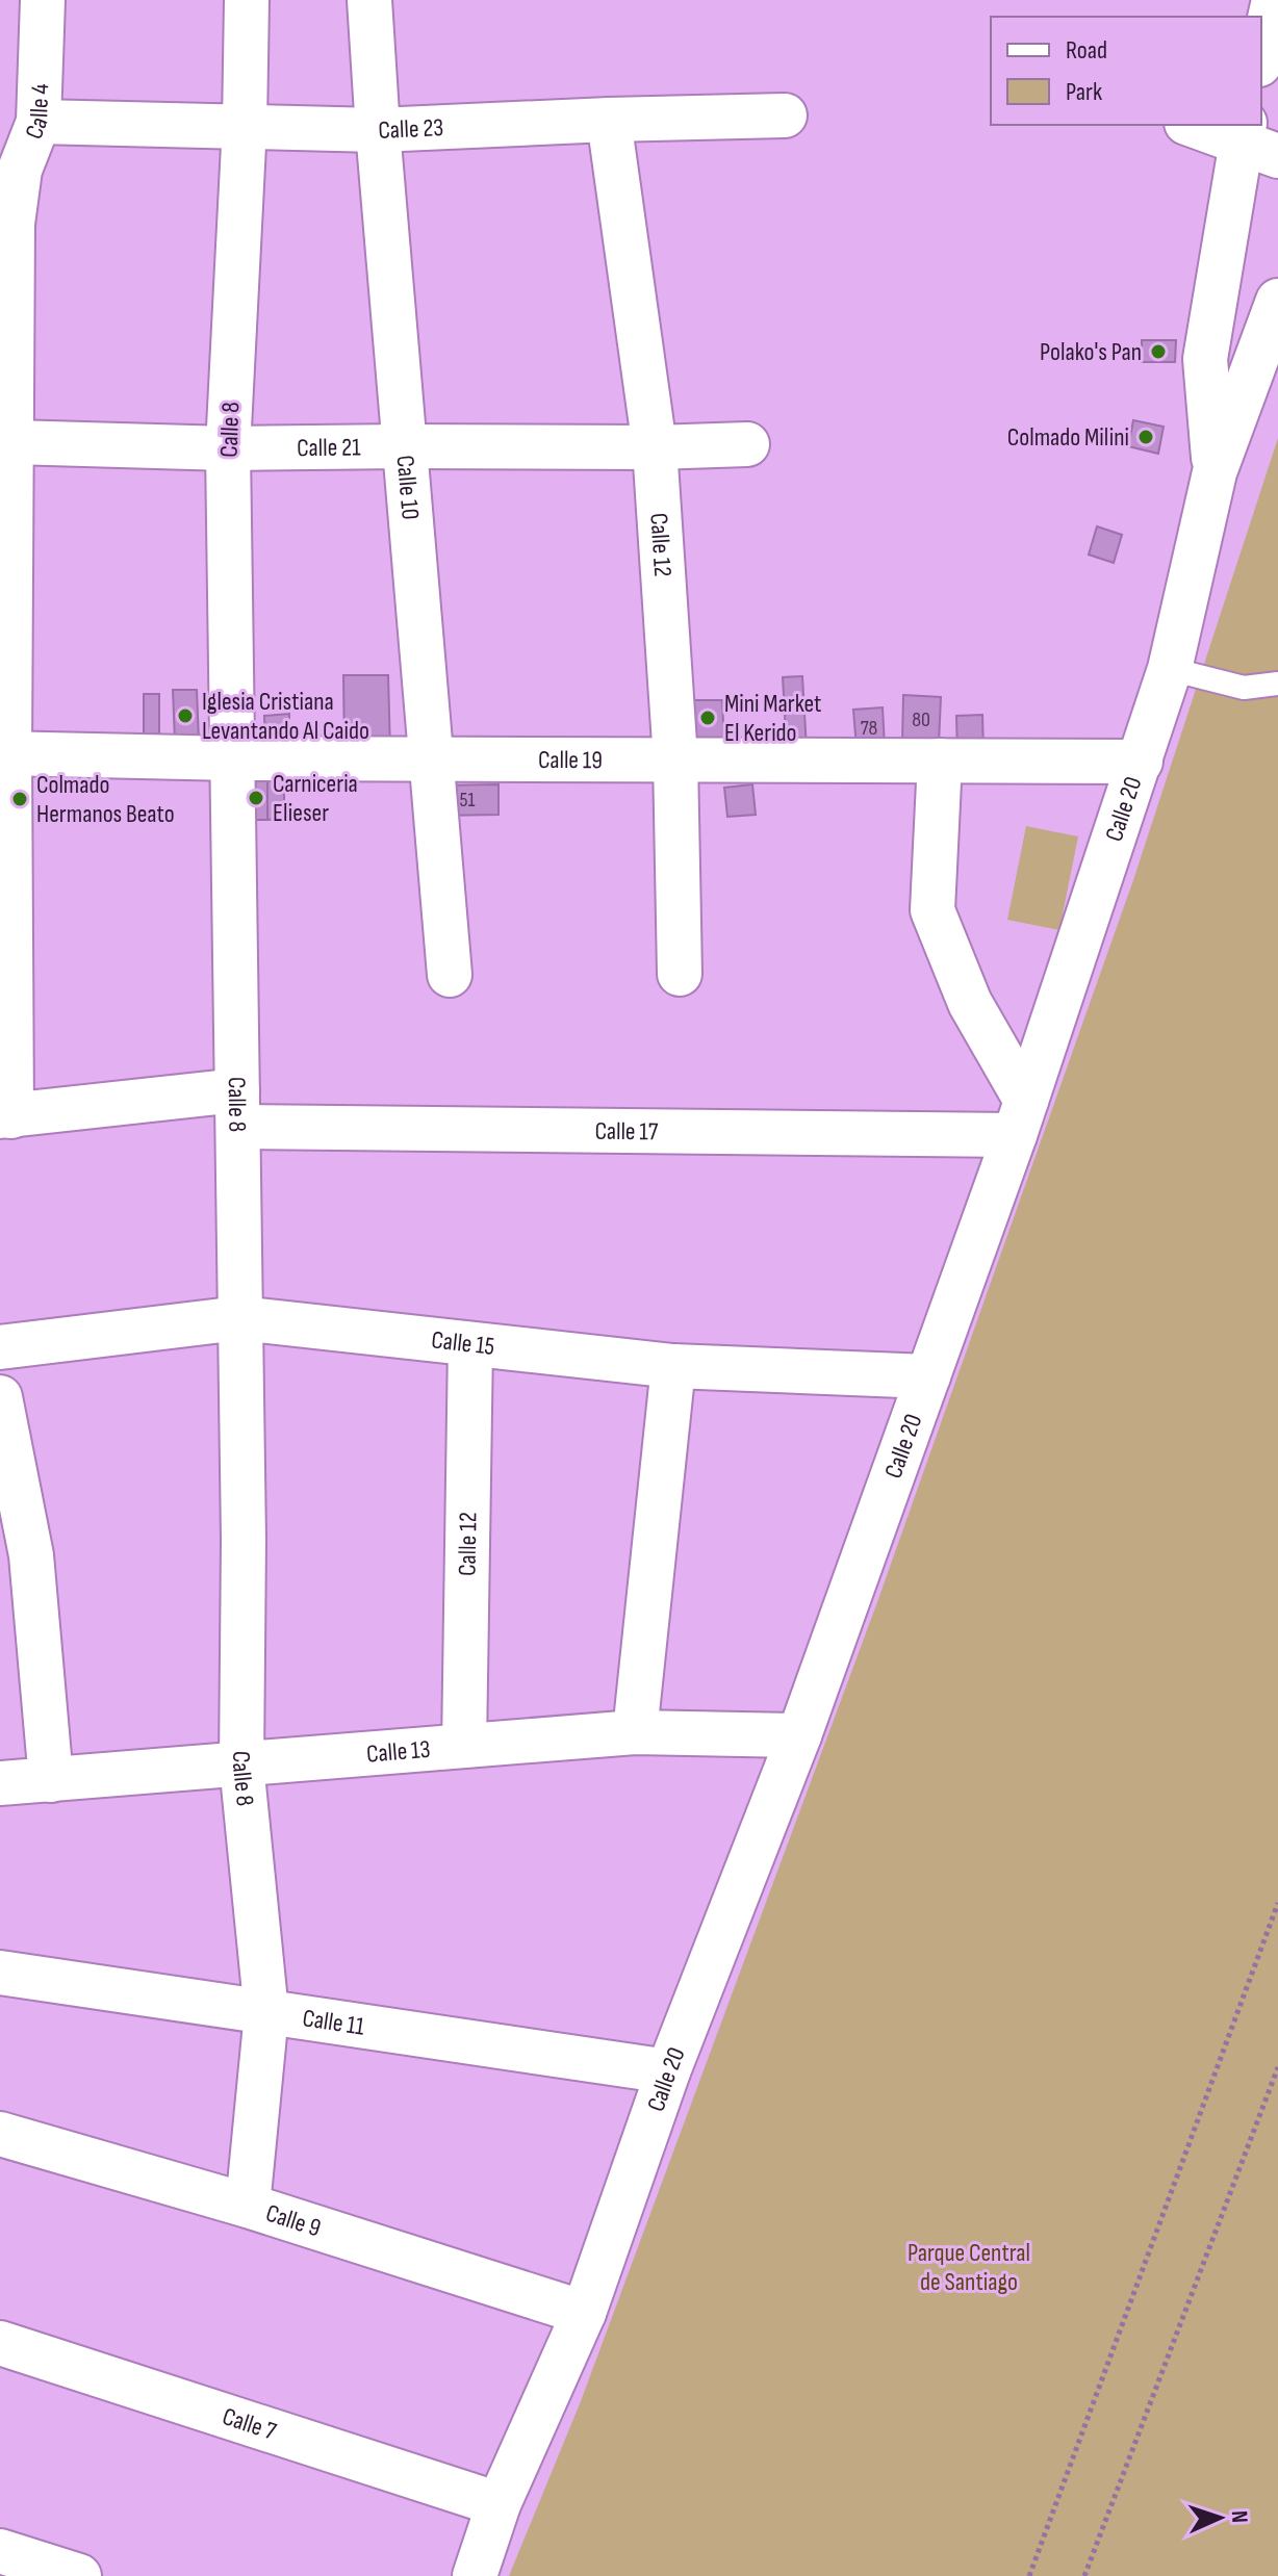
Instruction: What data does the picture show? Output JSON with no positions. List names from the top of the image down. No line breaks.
{"streets":{"street":["Calle 4","Calle 23","Calle 8","Calle 21","Calle 10","Calle 12","Calle 19","Calle 20","Calle 17","Calle 15","Calle 13","Calle 11","Calle 9","Calle 7"]},"crossings":[["Calle 4","Calle 23"],["Calle 4","Calle 21"],["Calle 4","Calle 19"],["Calle 4","Calle 17"],["Calle 23","Calle 8"],["Calle 23","Calle 10"],["Calle 23","Calle 12"],["Calle 8","Calle 21"],["Calle 8","Calle 19"],["Calle 8","Calle 17"],["Calle 8","Calle 15"],["Calle 8","Calle 13"],["Calle 8","Calle 11"],["Calle 8","Calle 9"],["Calle 21","Calle 10"],["Calle 21","Calle 12"],["Calle 10","Calle 19"],["Calle 12","Calle 19"],["Calle 12","Calle 15"],["Calle 12","Calle 13"],["Calle 19","Calle 20"],["Calle 20","Calle 17"],["Calle 20","Calle 15"],["Calle 20","Calle 13"],["Calle 20","Calle 11"],["Calle 20","Calle 9"],["Calle 20","Calle 7"]],"parks":["Parque Central de Santiago"],"places":["Polako's Pan","Colmado Milini","Iglesia Cristiana Levantando Al Caido","Mini Market El Kerido","Carniceria Elieser","Colmado Hermanos Beato"],"house_numbers":["80","78","51"],"legend":["Road","Park"],"north":"right"}
